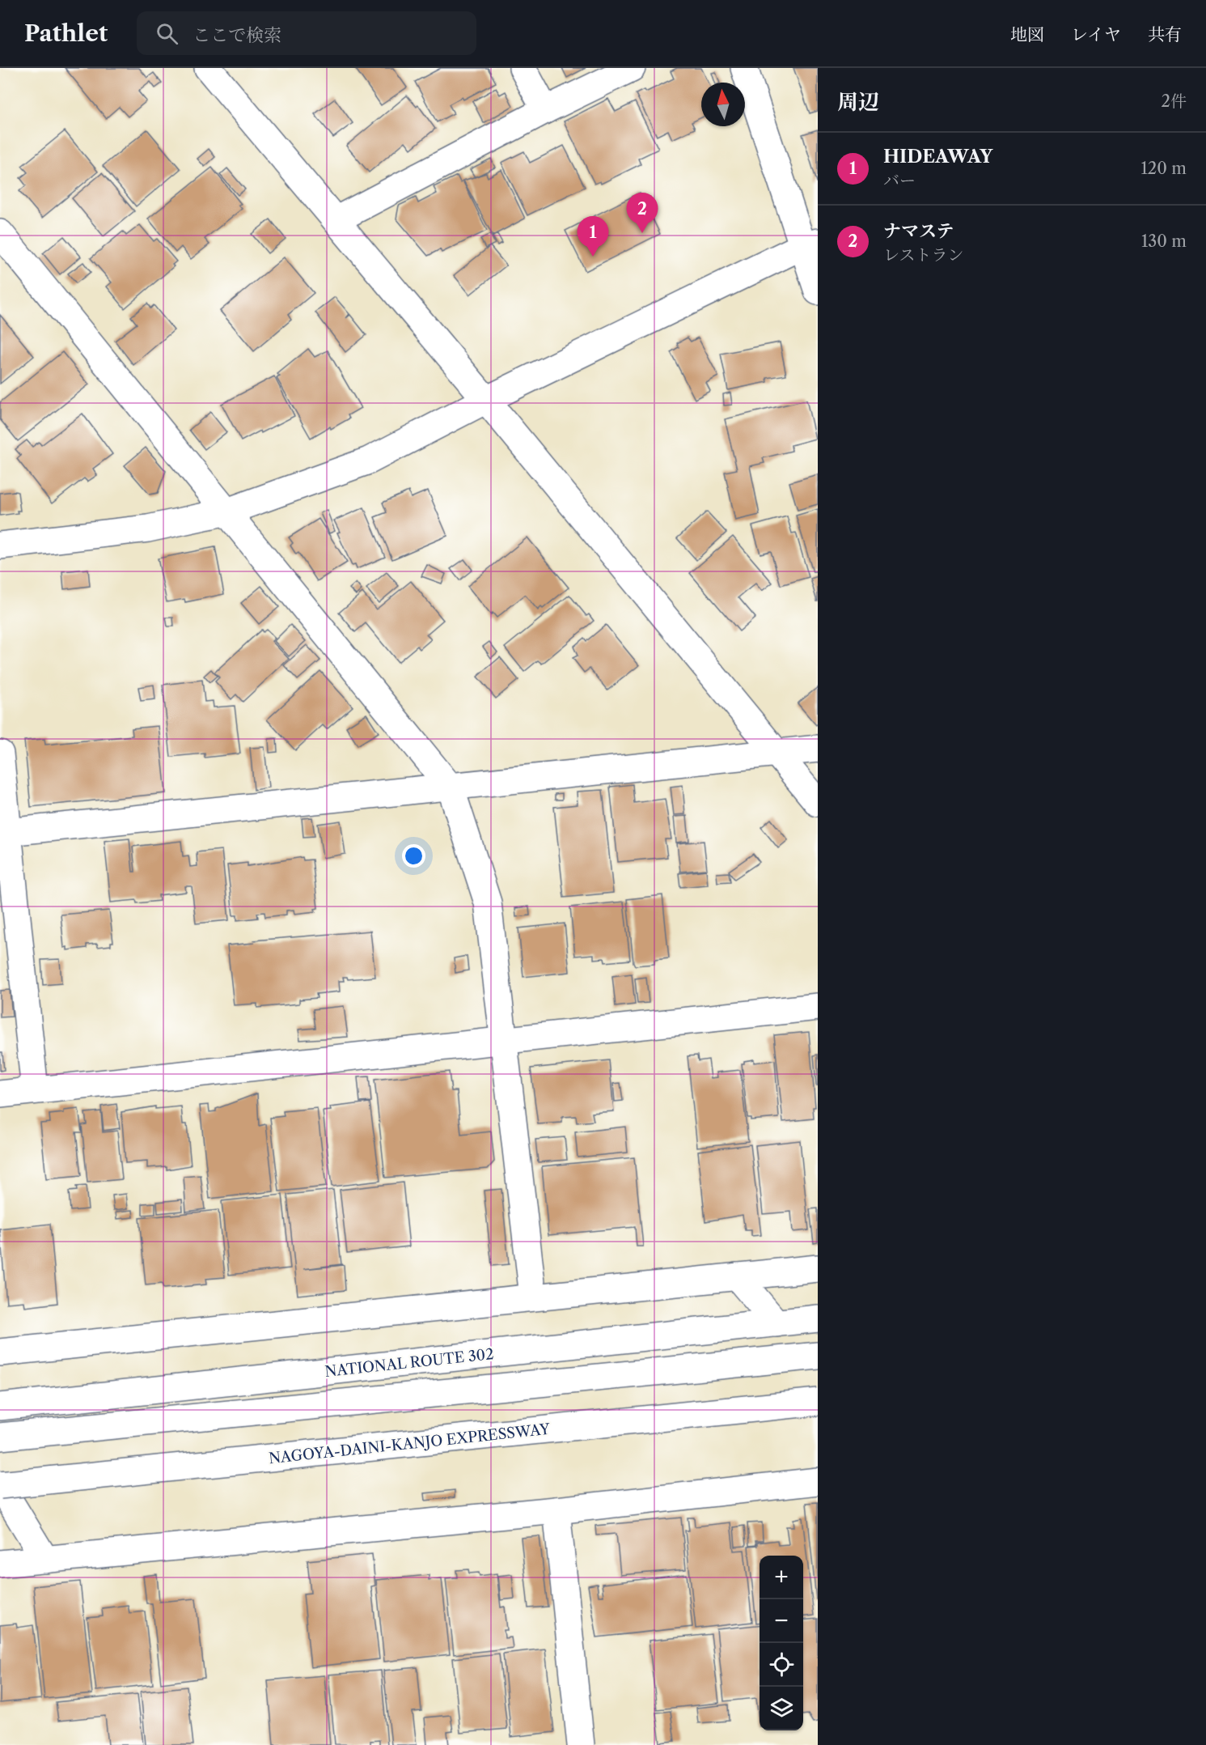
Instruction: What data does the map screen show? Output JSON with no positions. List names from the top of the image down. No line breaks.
{"streets":{"main road":["NATIONAL ROUTE 302","NAGOYA-DAINI-KANJO EXPRESSWAY"]},"north":"top","page":{"header":"Pathlet","search":"ここで検索","nav":["地図","レイヤ","共有"],"heading":["周辺","2件"],"list":[{"mark":"1","name":"HIDEAWAY","note":"バー","value":"120 m"},{"mark":"2","name":"ナマステ","note":"レストラン","value":"130 m"}],"pins":["2","1"],"map_buttons":["+","−"]}}
